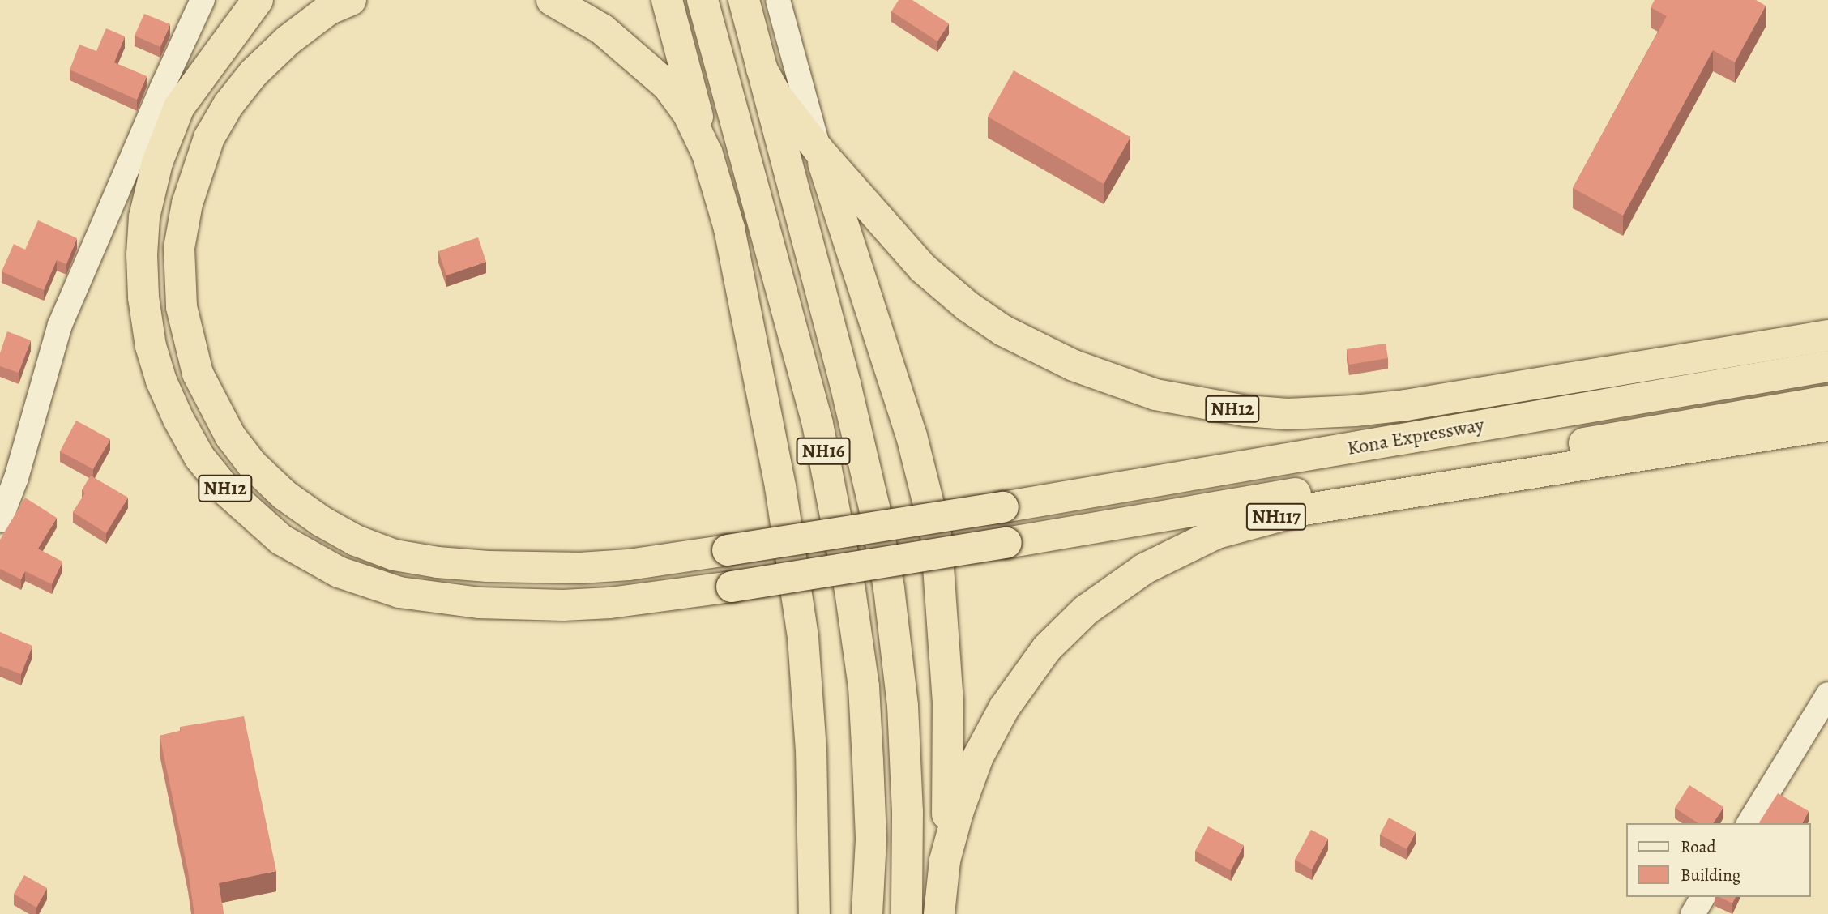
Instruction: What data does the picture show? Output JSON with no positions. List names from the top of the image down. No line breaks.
{"streets":{"highway":["NH12","Kona Expressway","NH16","NH117"]},"crossings":[["NH12","NH16"]],"legend":["Road","Building"]}
